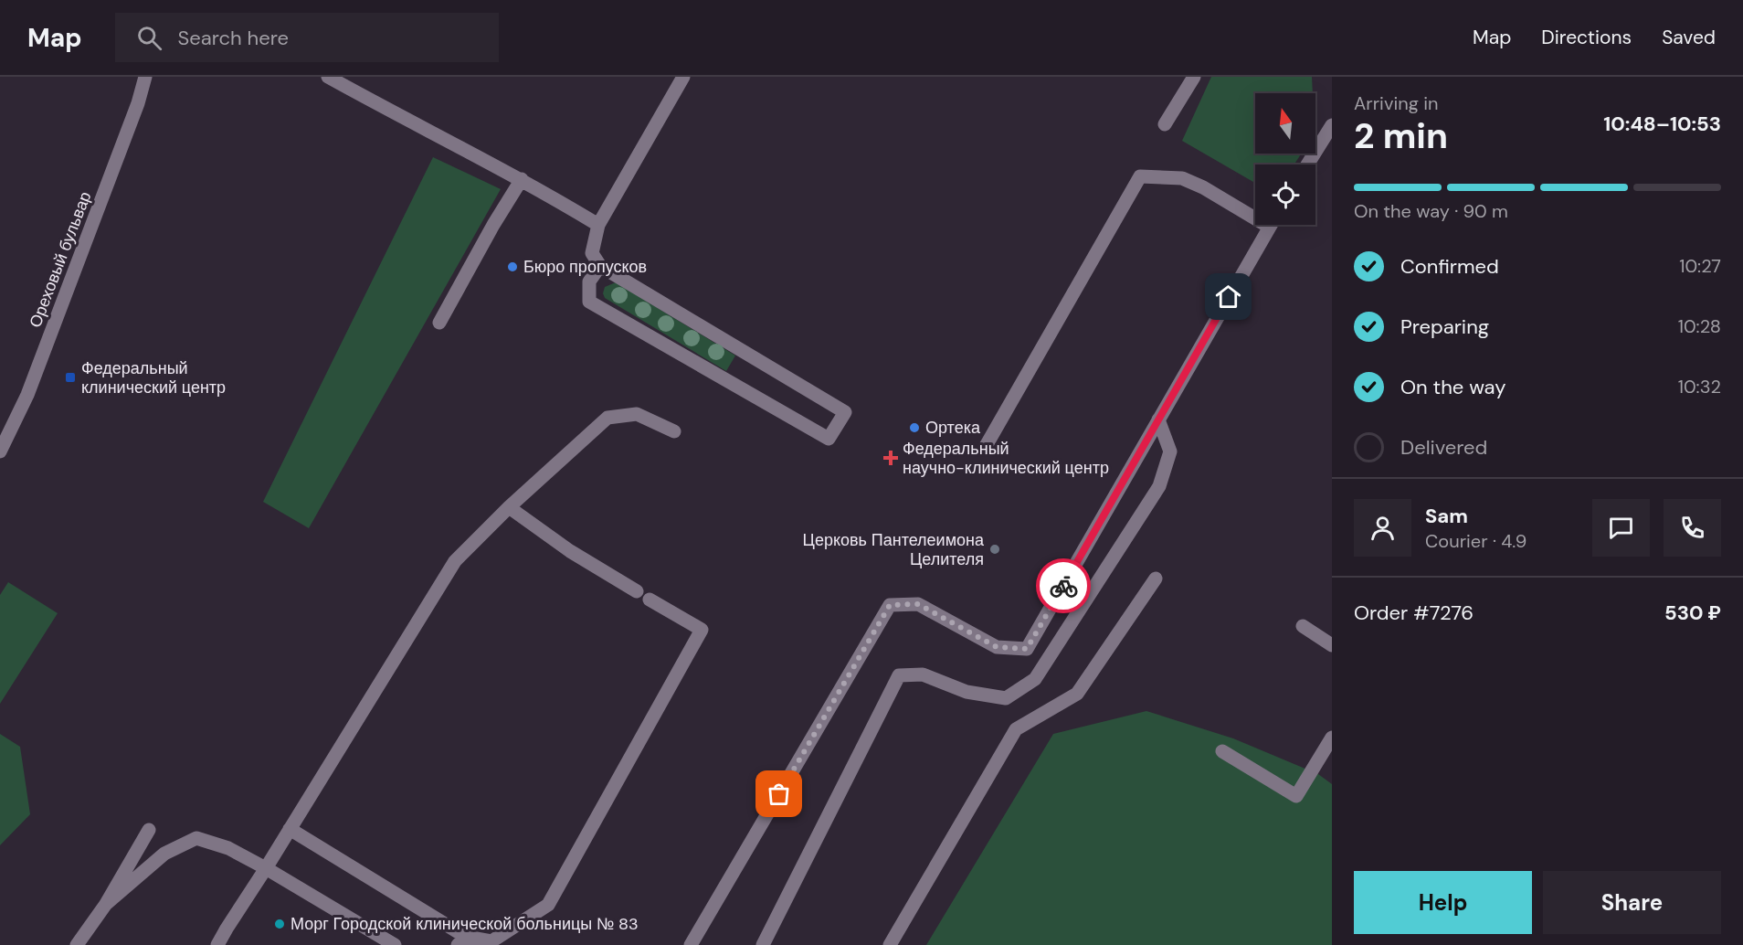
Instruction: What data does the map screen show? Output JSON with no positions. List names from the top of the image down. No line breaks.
{"streets":{"street":["Ореховый бульвар"]},"places":{"other":["Бюро пропусков","Ортека","Церковь Пантелеимона Целителя","Морг Городской клинической больницы № 83"],"transit":["Федеральный клинический центр"],"health":["Федеральный научно-клинический центр"]},"north":"top","page":{"header":"Map","search":"Search here","nav":["Map","Directions","Saved"],"heading":["2 min","Arriving in","10:48–10:53"],"panel":["Sam","Courier · 4.9","Order #7276","530 ₽"],"bar":"On the way · 90 m","list":[["Confirmed","10:27"],["Preparing","10:28"],["On the way","10:32"],"Delivered"],"buttons":["Help","Share"]}}
